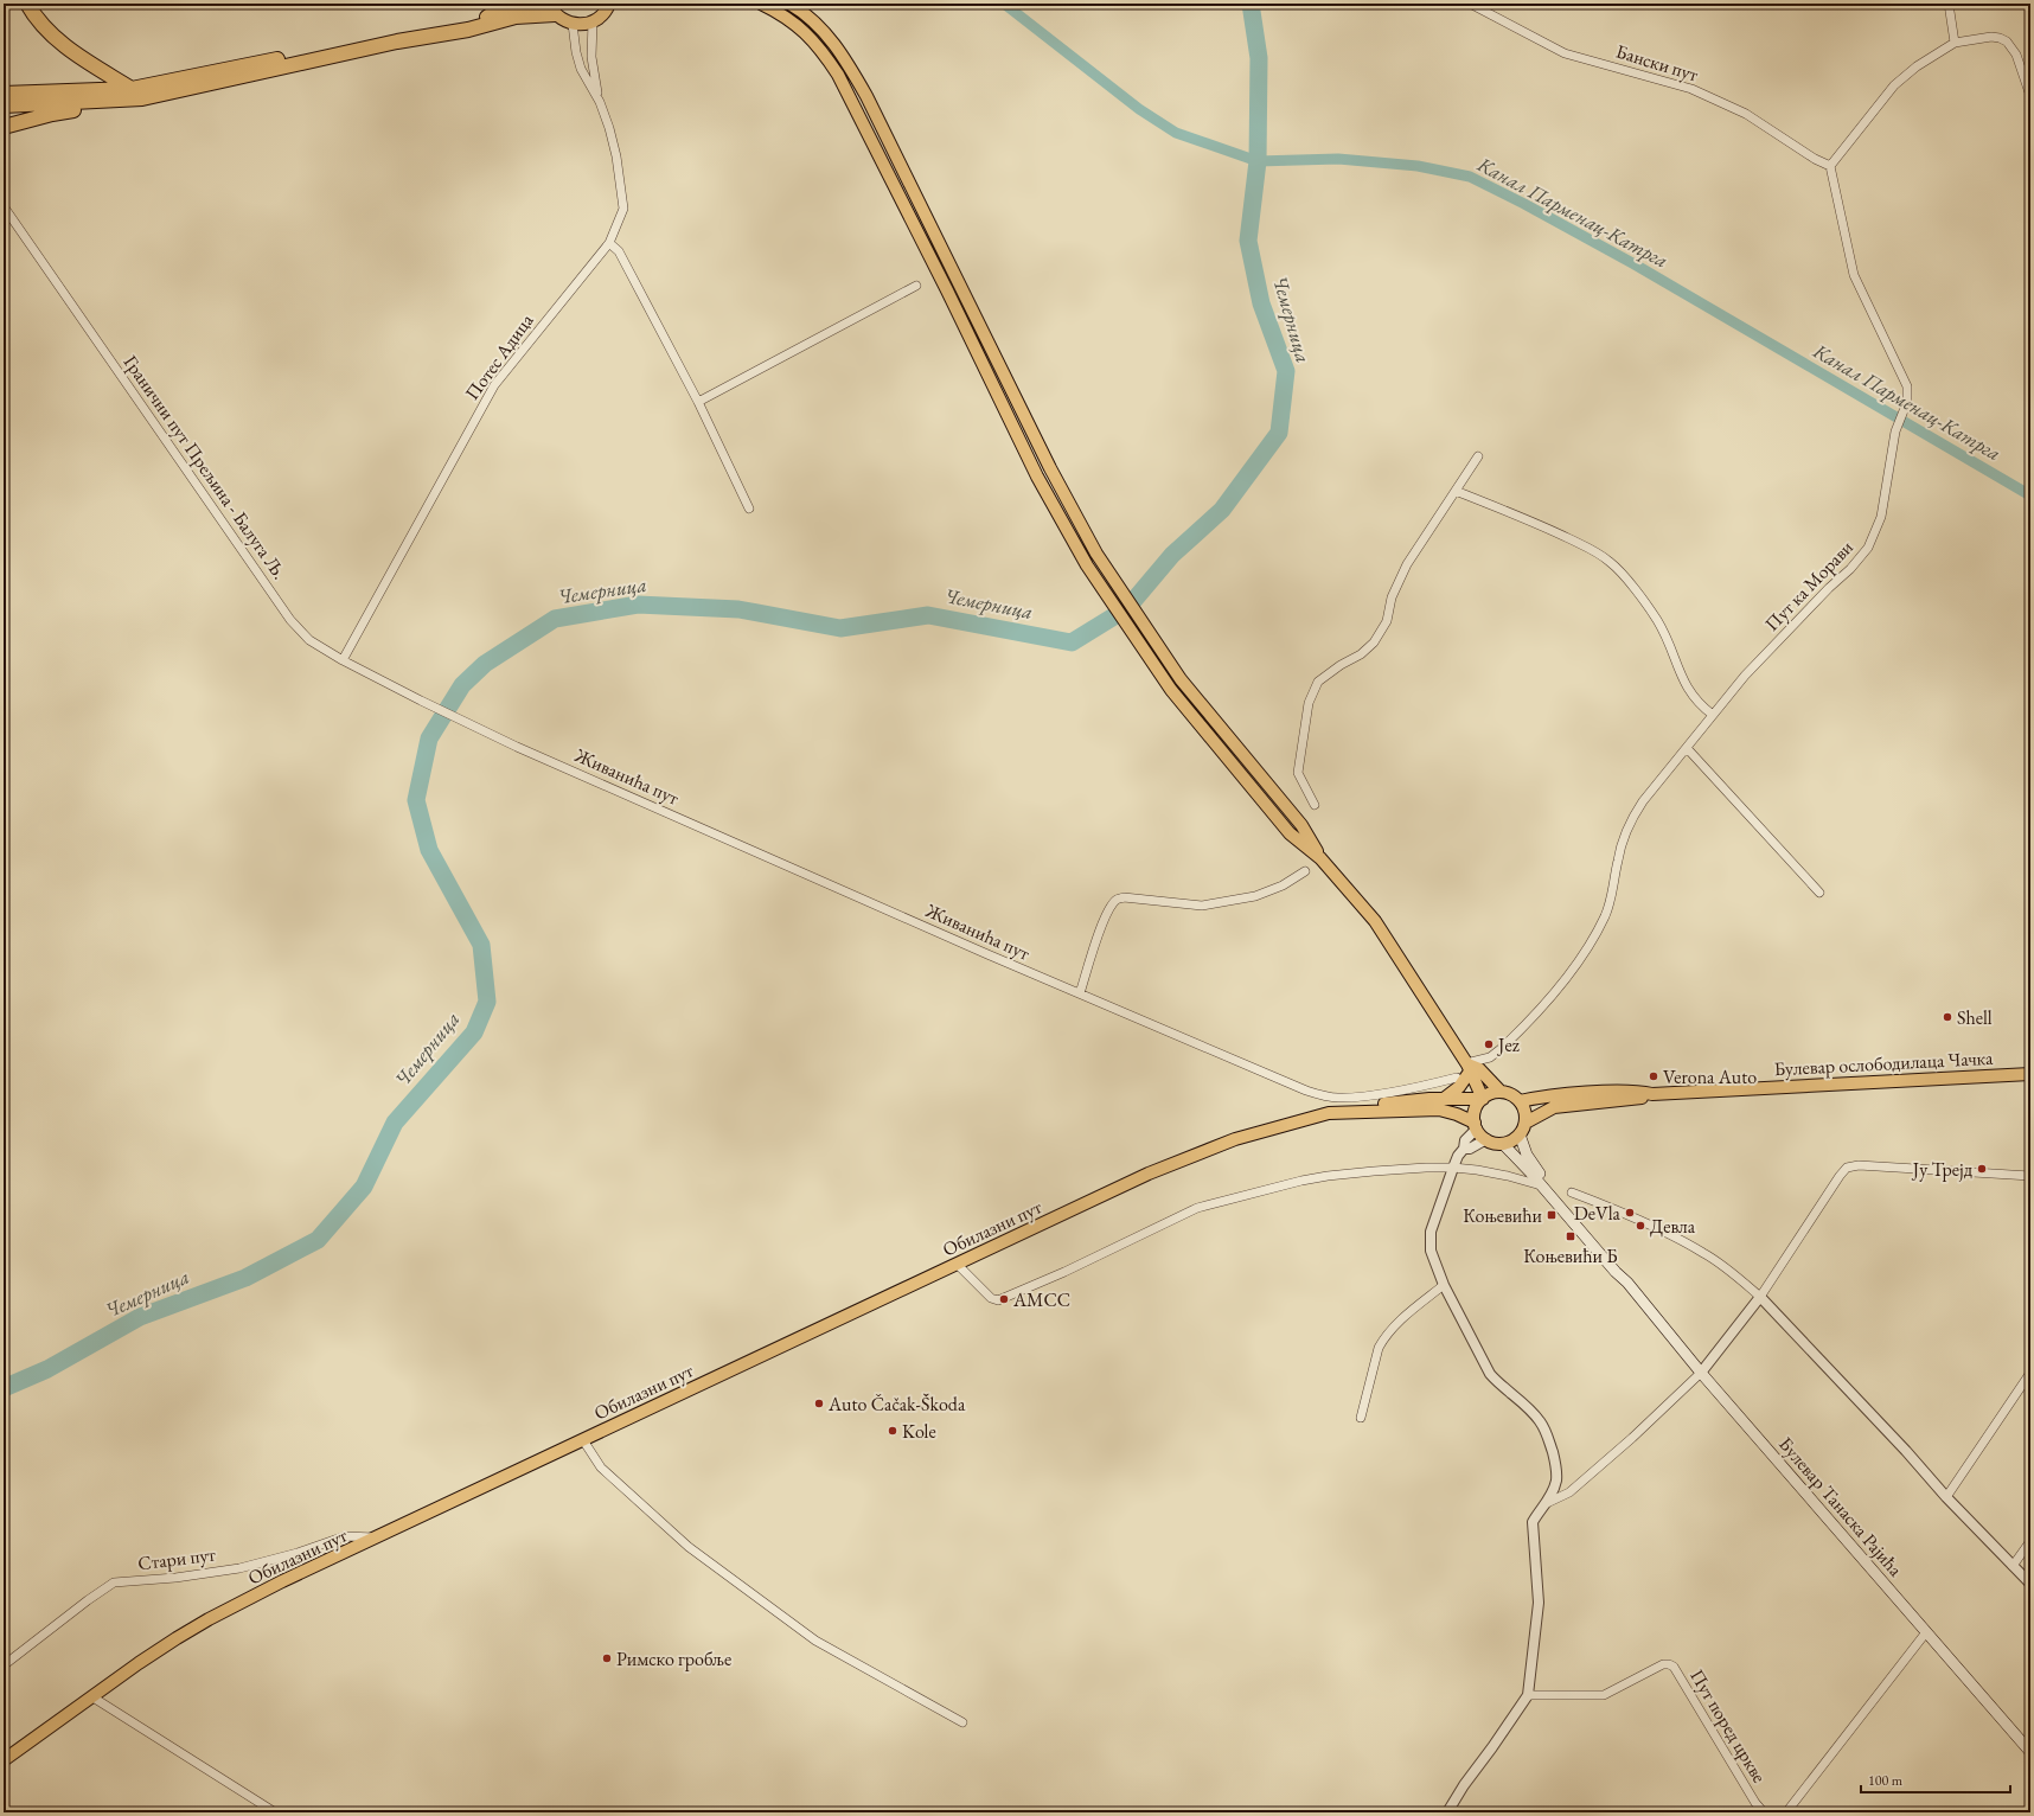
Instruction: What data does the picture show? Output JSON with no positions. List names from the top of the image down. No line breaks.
{"streets":{"main road":["Булевар ослободилаца Чачка","Обилазни пут","Булевар Танаска Рајића"],"street":["Бански пут","Потес Адица","Гранични пут Прељина - Балуга Љ.","Пут ка Морави","Живанића пут","Стари пут","Пут поред цркве"]},"crossings":[["Бански пут","Пут ка Морави"],["Потес Адица","Гранични пут Прељина - Балуга Љ."],["Гранични пут Прељина - Балуга Љ.","Живанића пут"],["Живанића пут","Обилазни пут"],["Обилазни пут","Стари пут"]],"water":["Канал Парменац-Катрга","Чемерница"],"places":{"other":["Shell","Jez","Verona Auto","Ју Трејд","DeVla","Девла","АМСС","Auto Čačak-Škoda","Kole","Римско гробље"],"transit":["Коњевићи","Коњевићи Б"]},"scale_bar":"100 m"}
